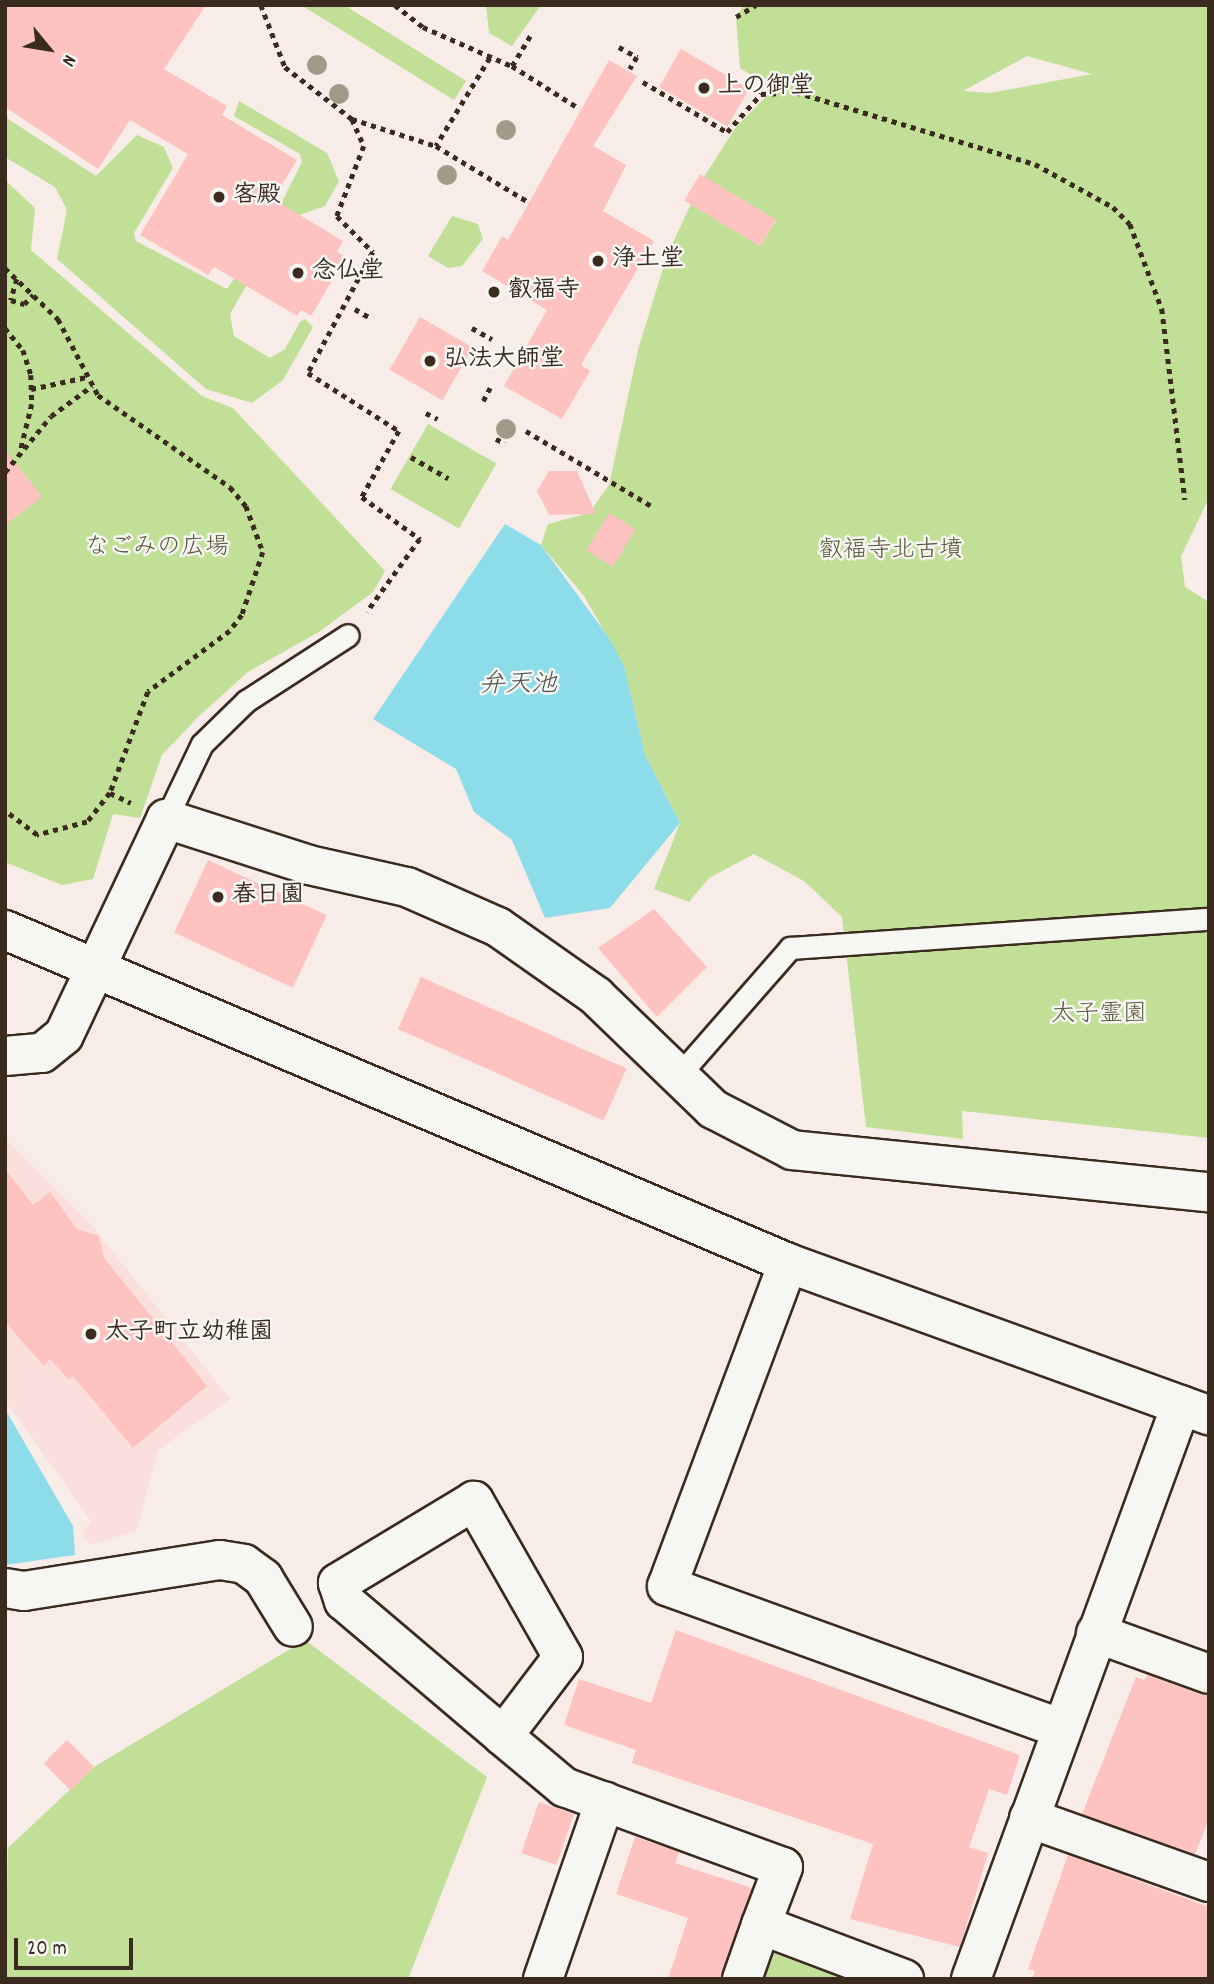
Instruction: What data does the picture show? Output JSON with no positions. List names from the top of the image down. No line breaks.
{"water":["弁天池"],"parks":["なごみの広場","叡福寺北古墳","太子霊園"],"places":["上の御堂","客殿","浄土堂","念仏堂","叡福寺","弘法大師堂","春日園","太子町立幼稚園"],"scale_bar":"20 m","north":"bottom right"}
